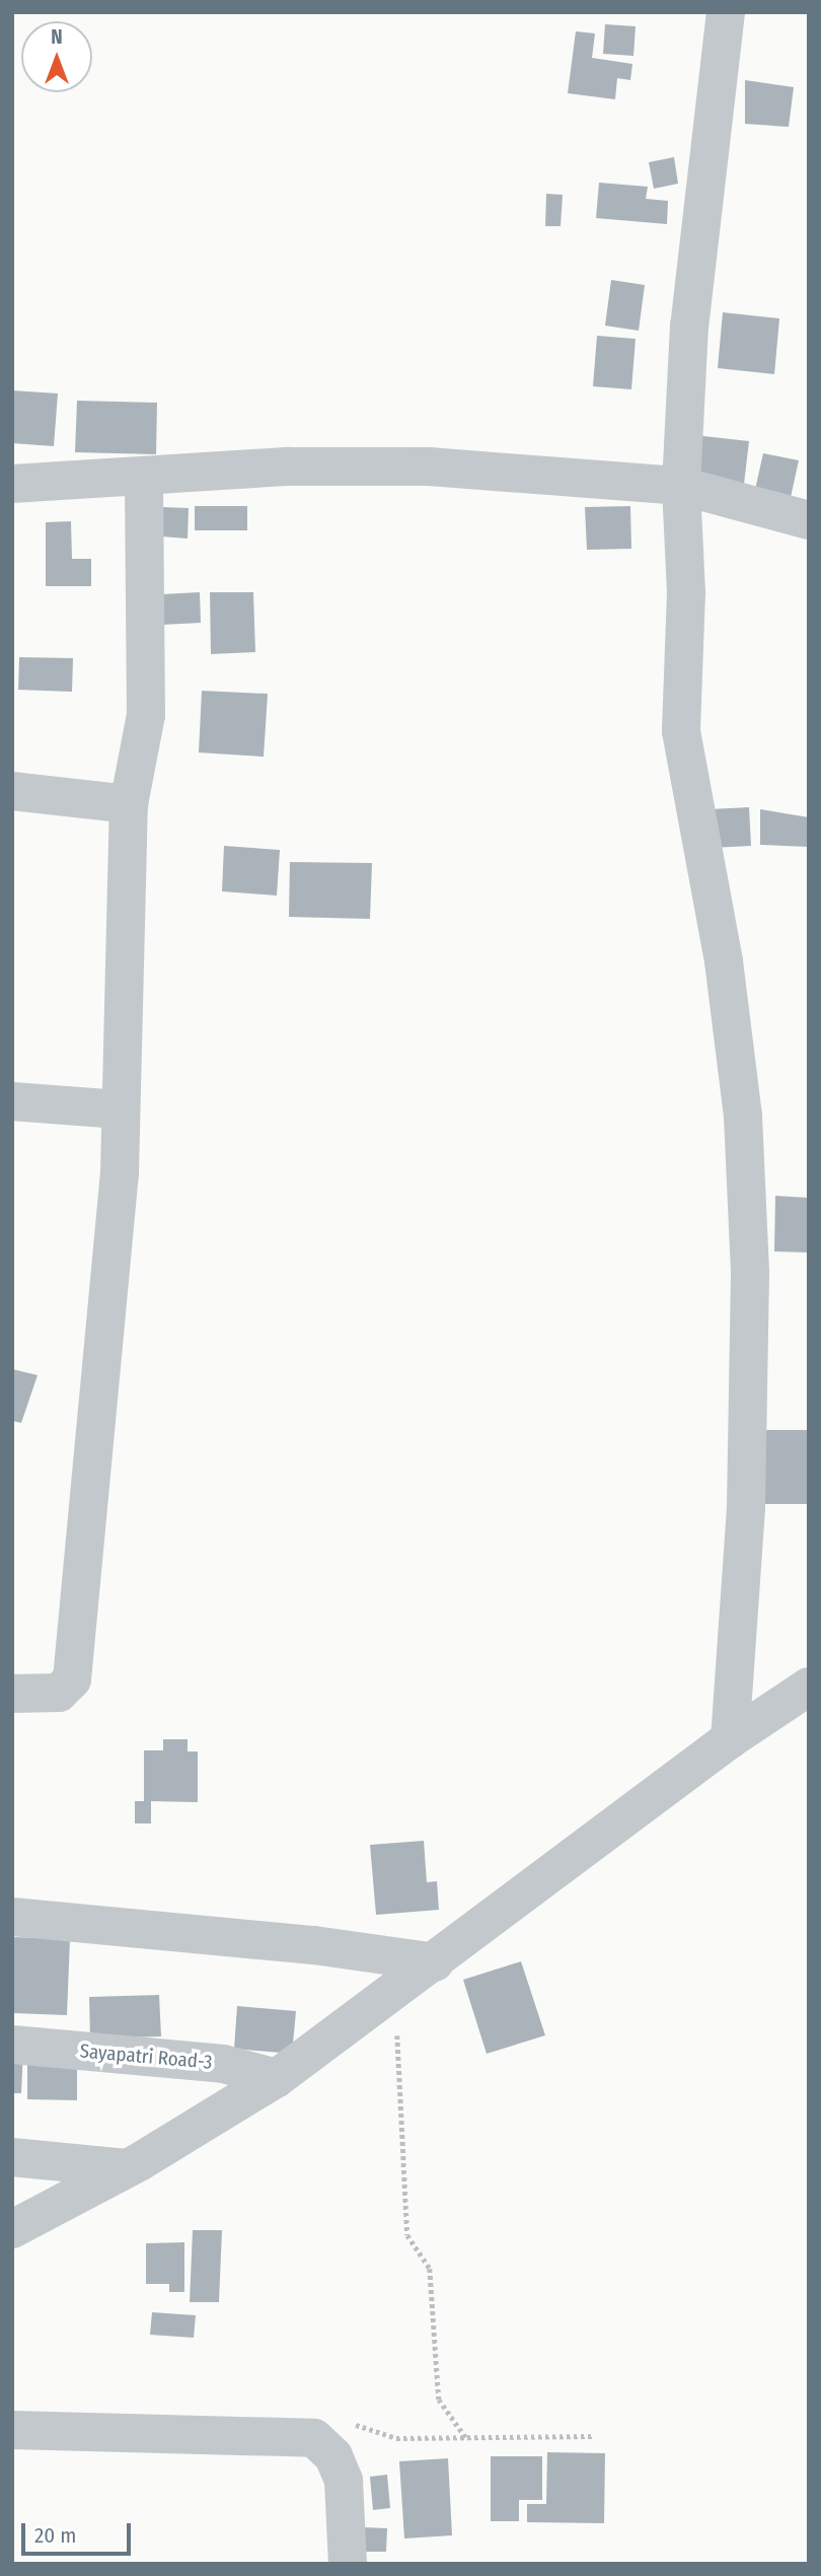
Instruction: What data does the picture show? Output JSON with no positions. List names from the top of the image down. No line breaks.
{"streets":{"street":["Sayapatri Road-3"]},"scale_bar":"20 m","north":"top"}
